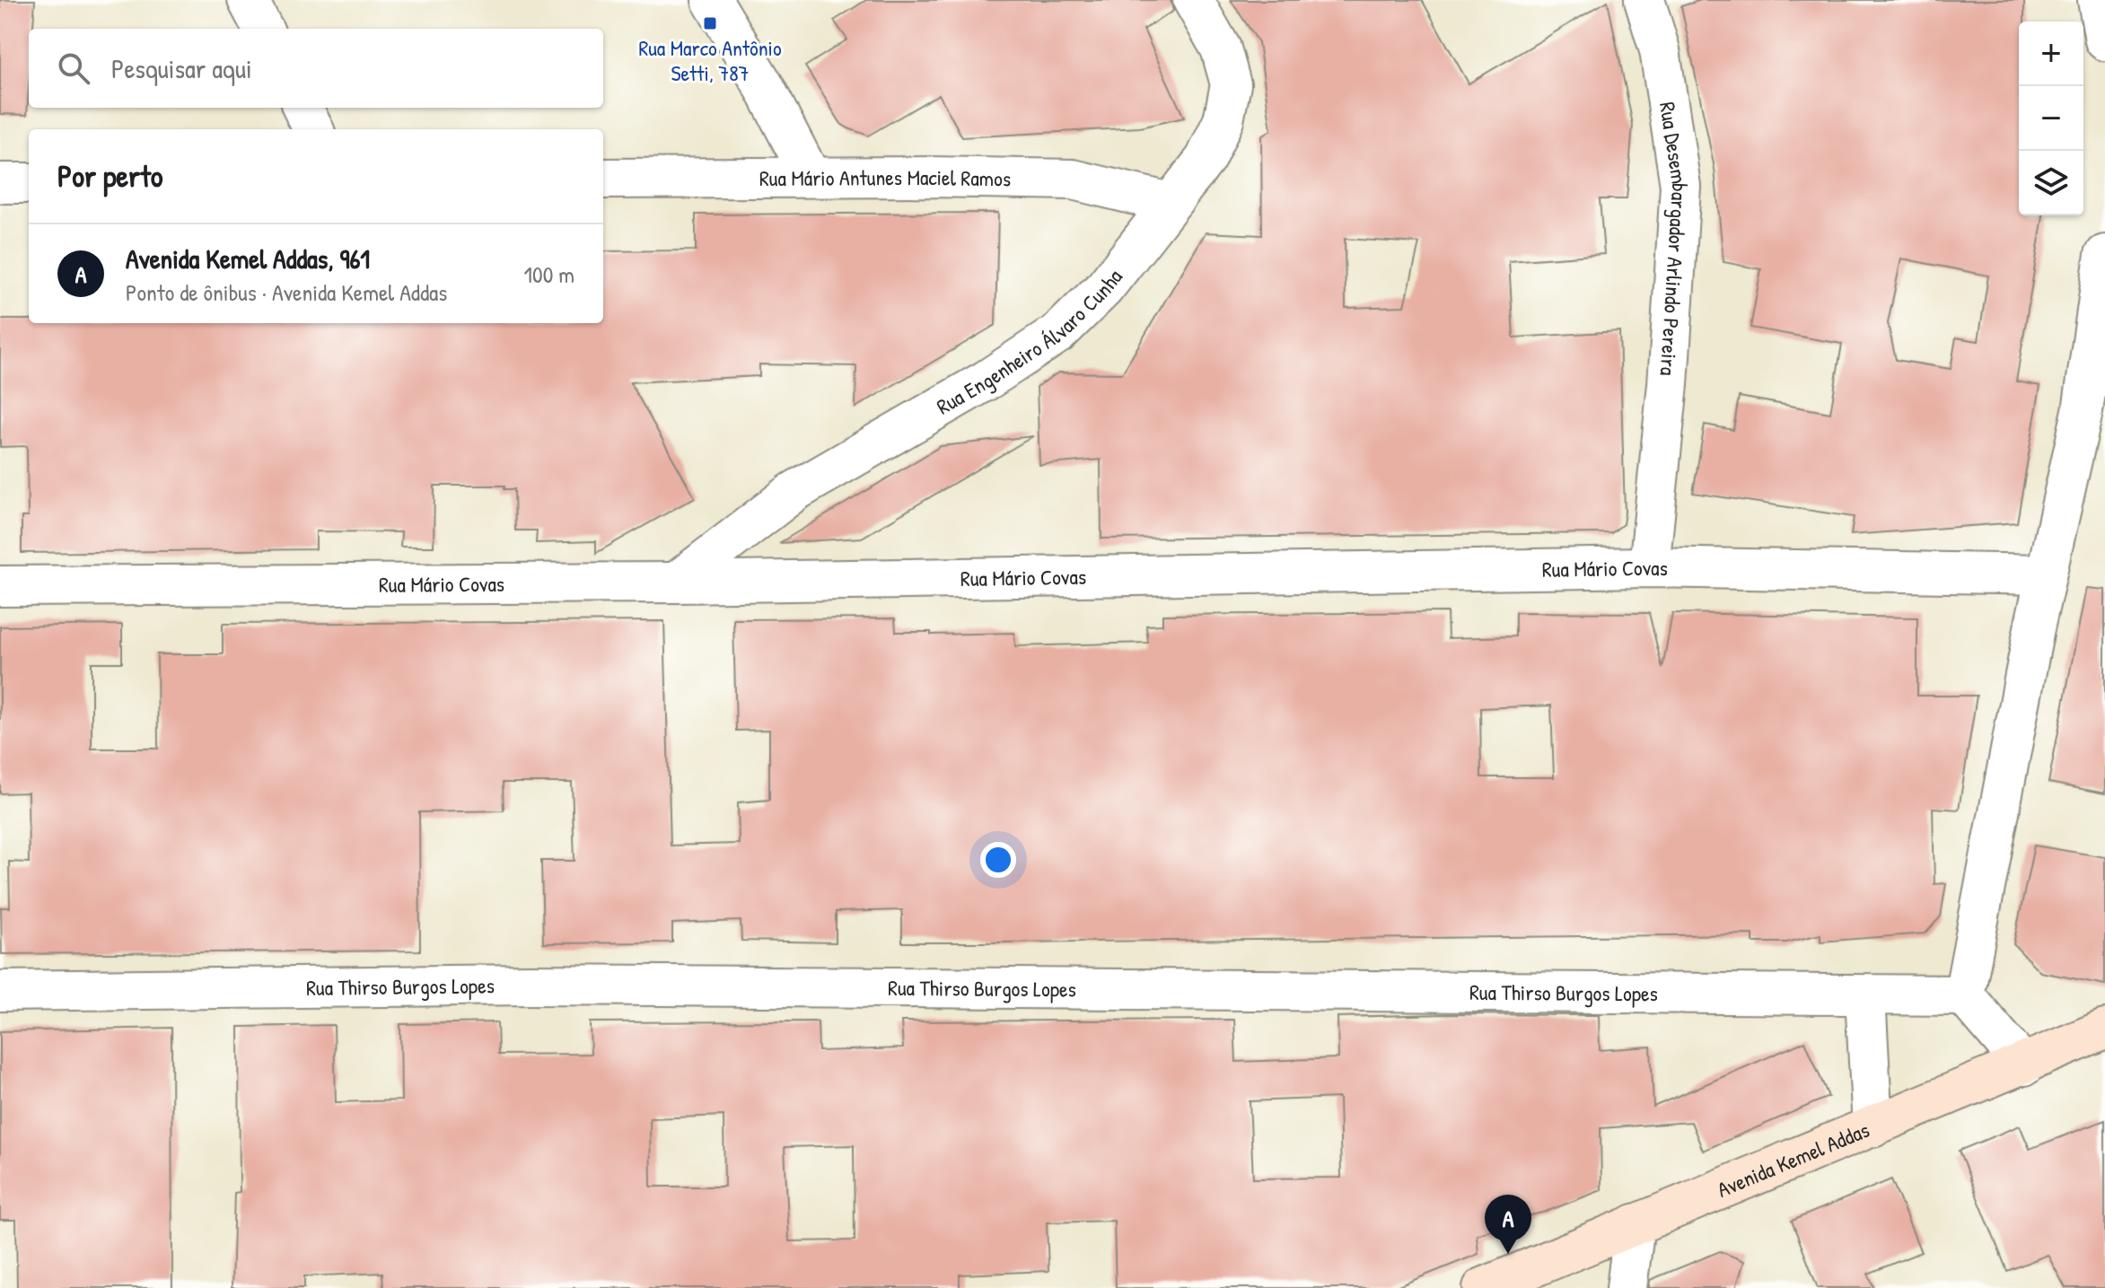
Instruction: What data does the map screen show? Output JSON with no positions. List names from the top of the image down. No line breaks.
{"streets":{"main road":["Avenida Kemel Addas"],"street":["Rua Mário Antunes Maciel Ramos","Rua Desembargador Arlindo Pereira","Rua Engenheiro Álvaro Cunha","Rua Mário Covas","Rua Thirso Burgos Lopes"]},"crossings":[["Rua Mário Antunes Maciel Ramos","Rua Engenheiro Álvaro Cunha"],["Rua Desembargador Arlindo Pereira","Rua Mário Covas"],["Rua Engenheiro Álvaro Cunha","Rua Mário Covas"]],"places":{"transit":["Rua Marco Antônio Setti, 787"]},"page":{"map_buttons":["+","−"],"search":"Pesquisar aqui","heading":"Por perto","list":[{"mark":"A","name":"Avenida Kemel Addas, 961","note":"Ponto de ônibus · Avenida Kemel Addas","value":"100 m"}],"pins":"A"}}
